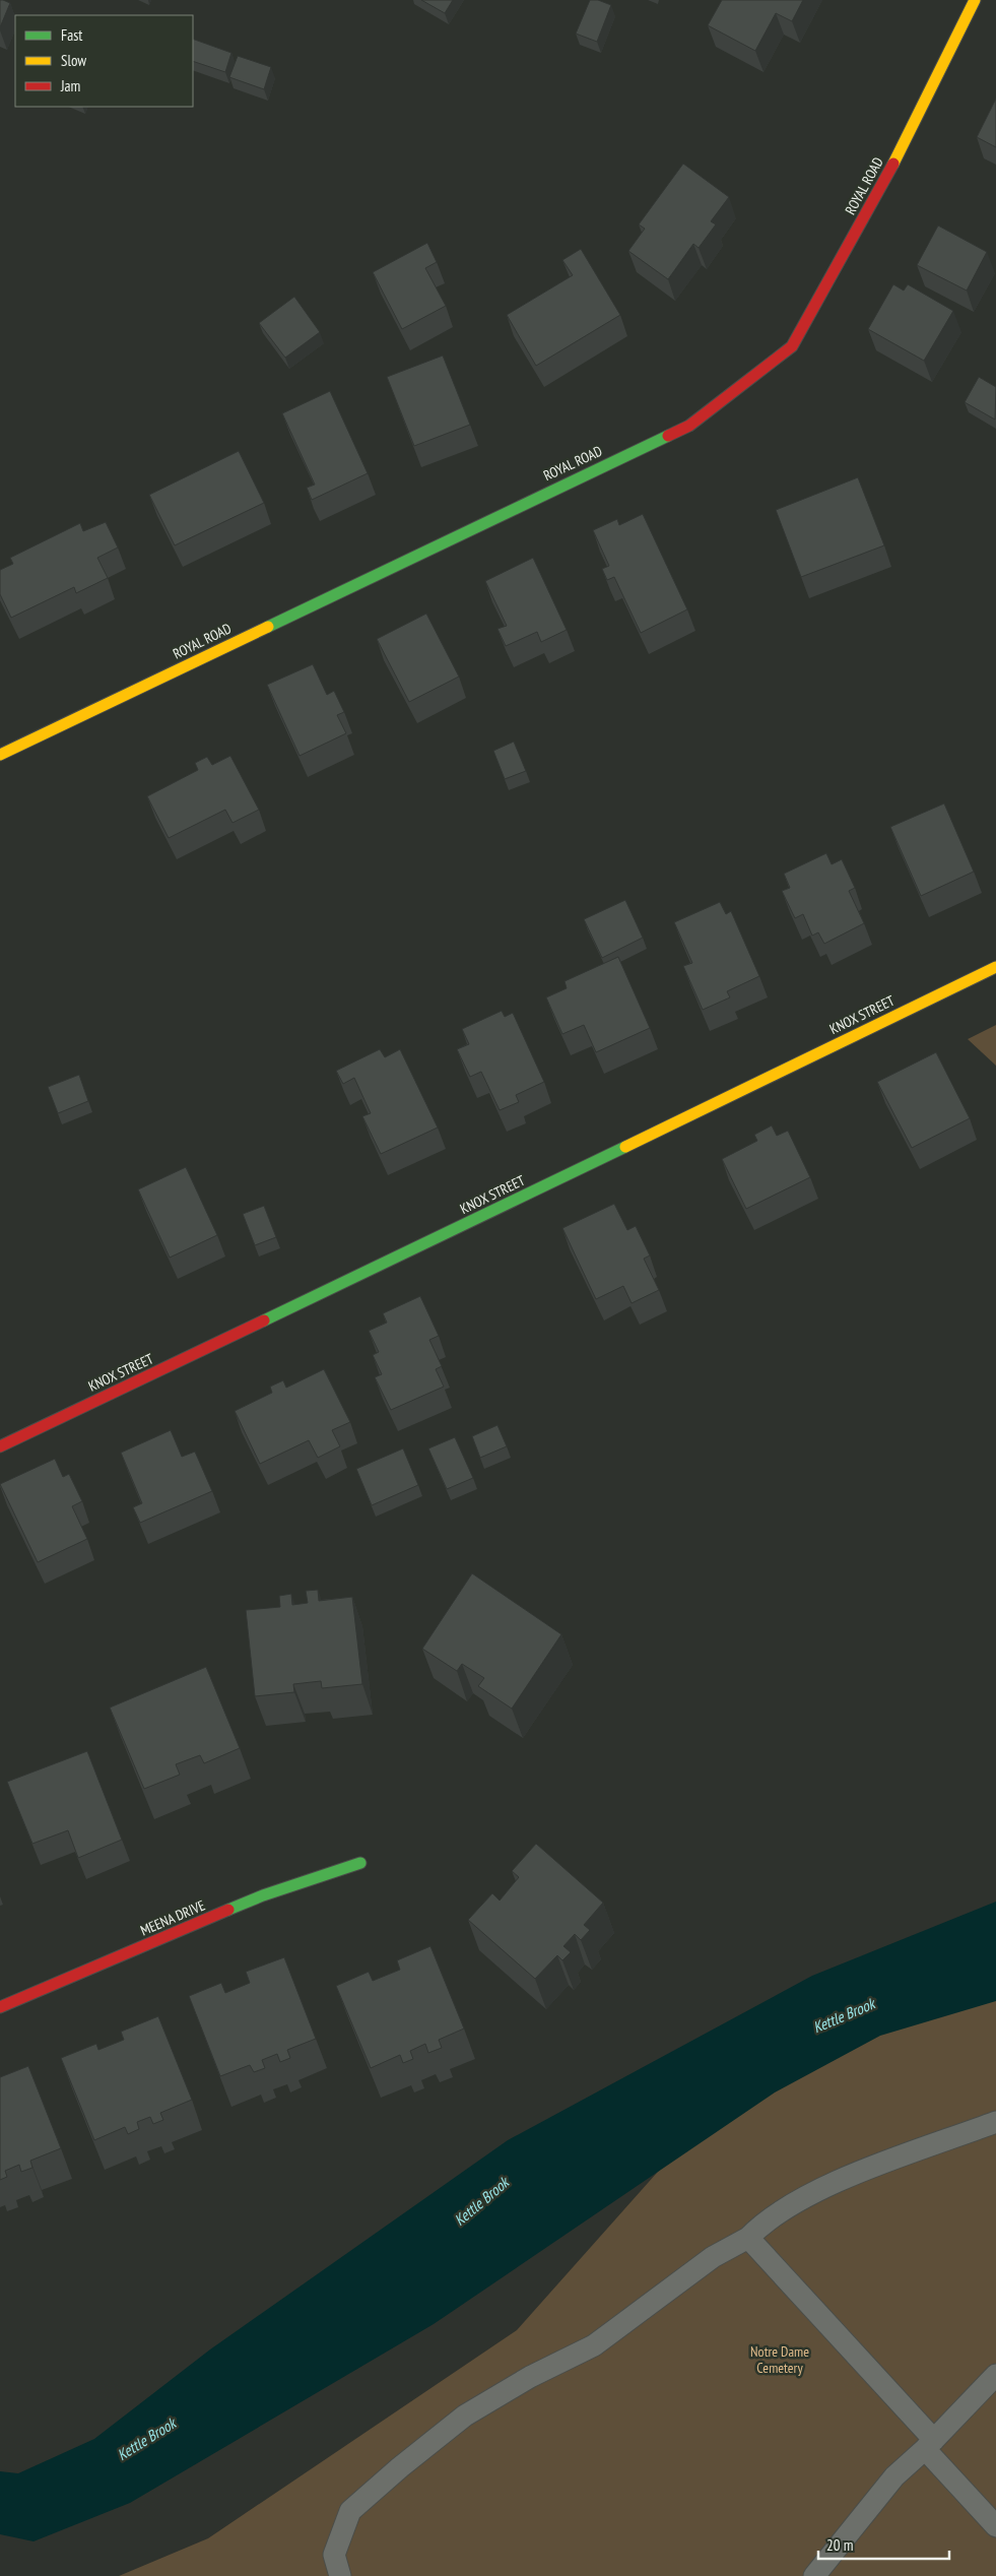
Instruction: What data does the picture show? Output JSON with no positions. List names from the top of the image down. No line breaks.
{"streets":{"street":["ROYAL ROAD","KNOX STREET","MEENA DRIVE"]},"water":["Kettle Brook"],"parks":["Notre Dame Cemetery"],"legend":["Fast","Slow","Jam"],"scale_bar":"20 m"}
